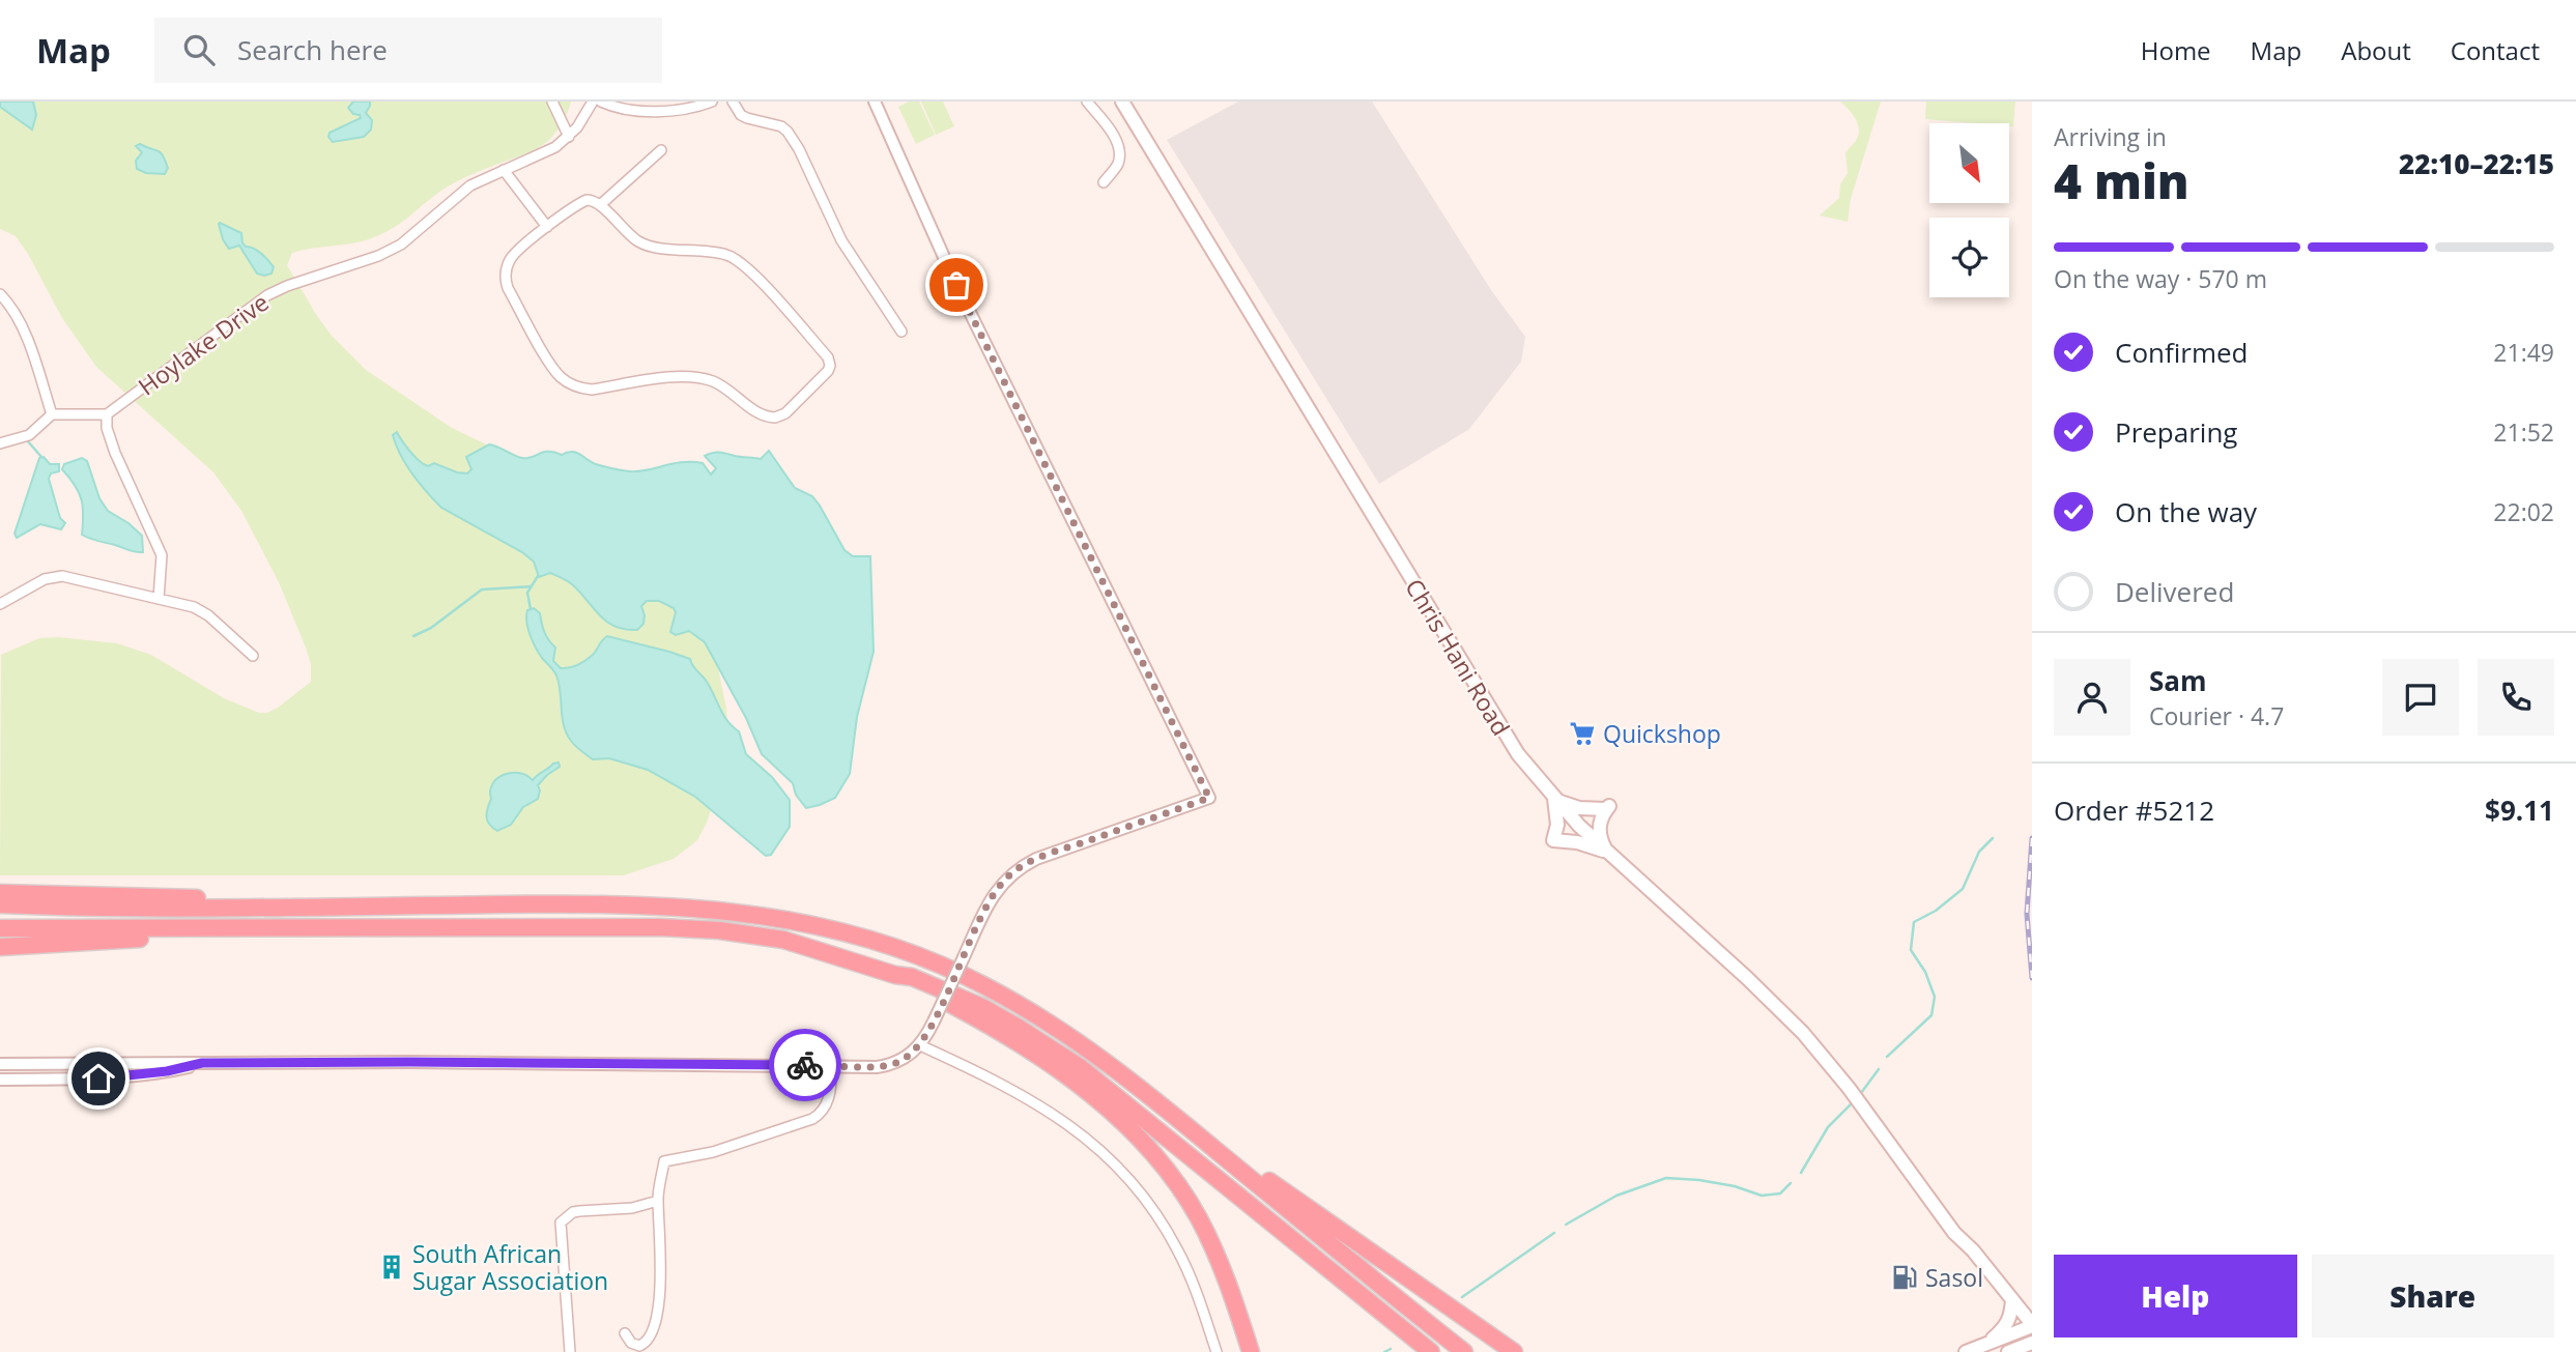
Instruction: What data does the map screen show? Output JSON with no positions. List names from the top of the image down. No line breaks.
{"streets":{"main road":["Chris Hani Road"],"street":["Hoylake Drive"]},"places":{"supermarket":["Quickshop"],"building":["South African Sugar Association"],"fuel station":["Sasol"]},"north":"bottom right","page":{"header":"Map","search":"Search here","nav":["Home","Map","About","Contact"],"heading":["4 min","Arriving in","22:10–22:15"],"panel":["Sam","Courier · 4.7","Order #5212","$9.11"],"bar":"On the way · 570 m","list":[["Confirmed","21:49"],["Preparing","21:52"],["On the way","22:02"],"Delivered"],"buttons":["Help","Share"]}}
